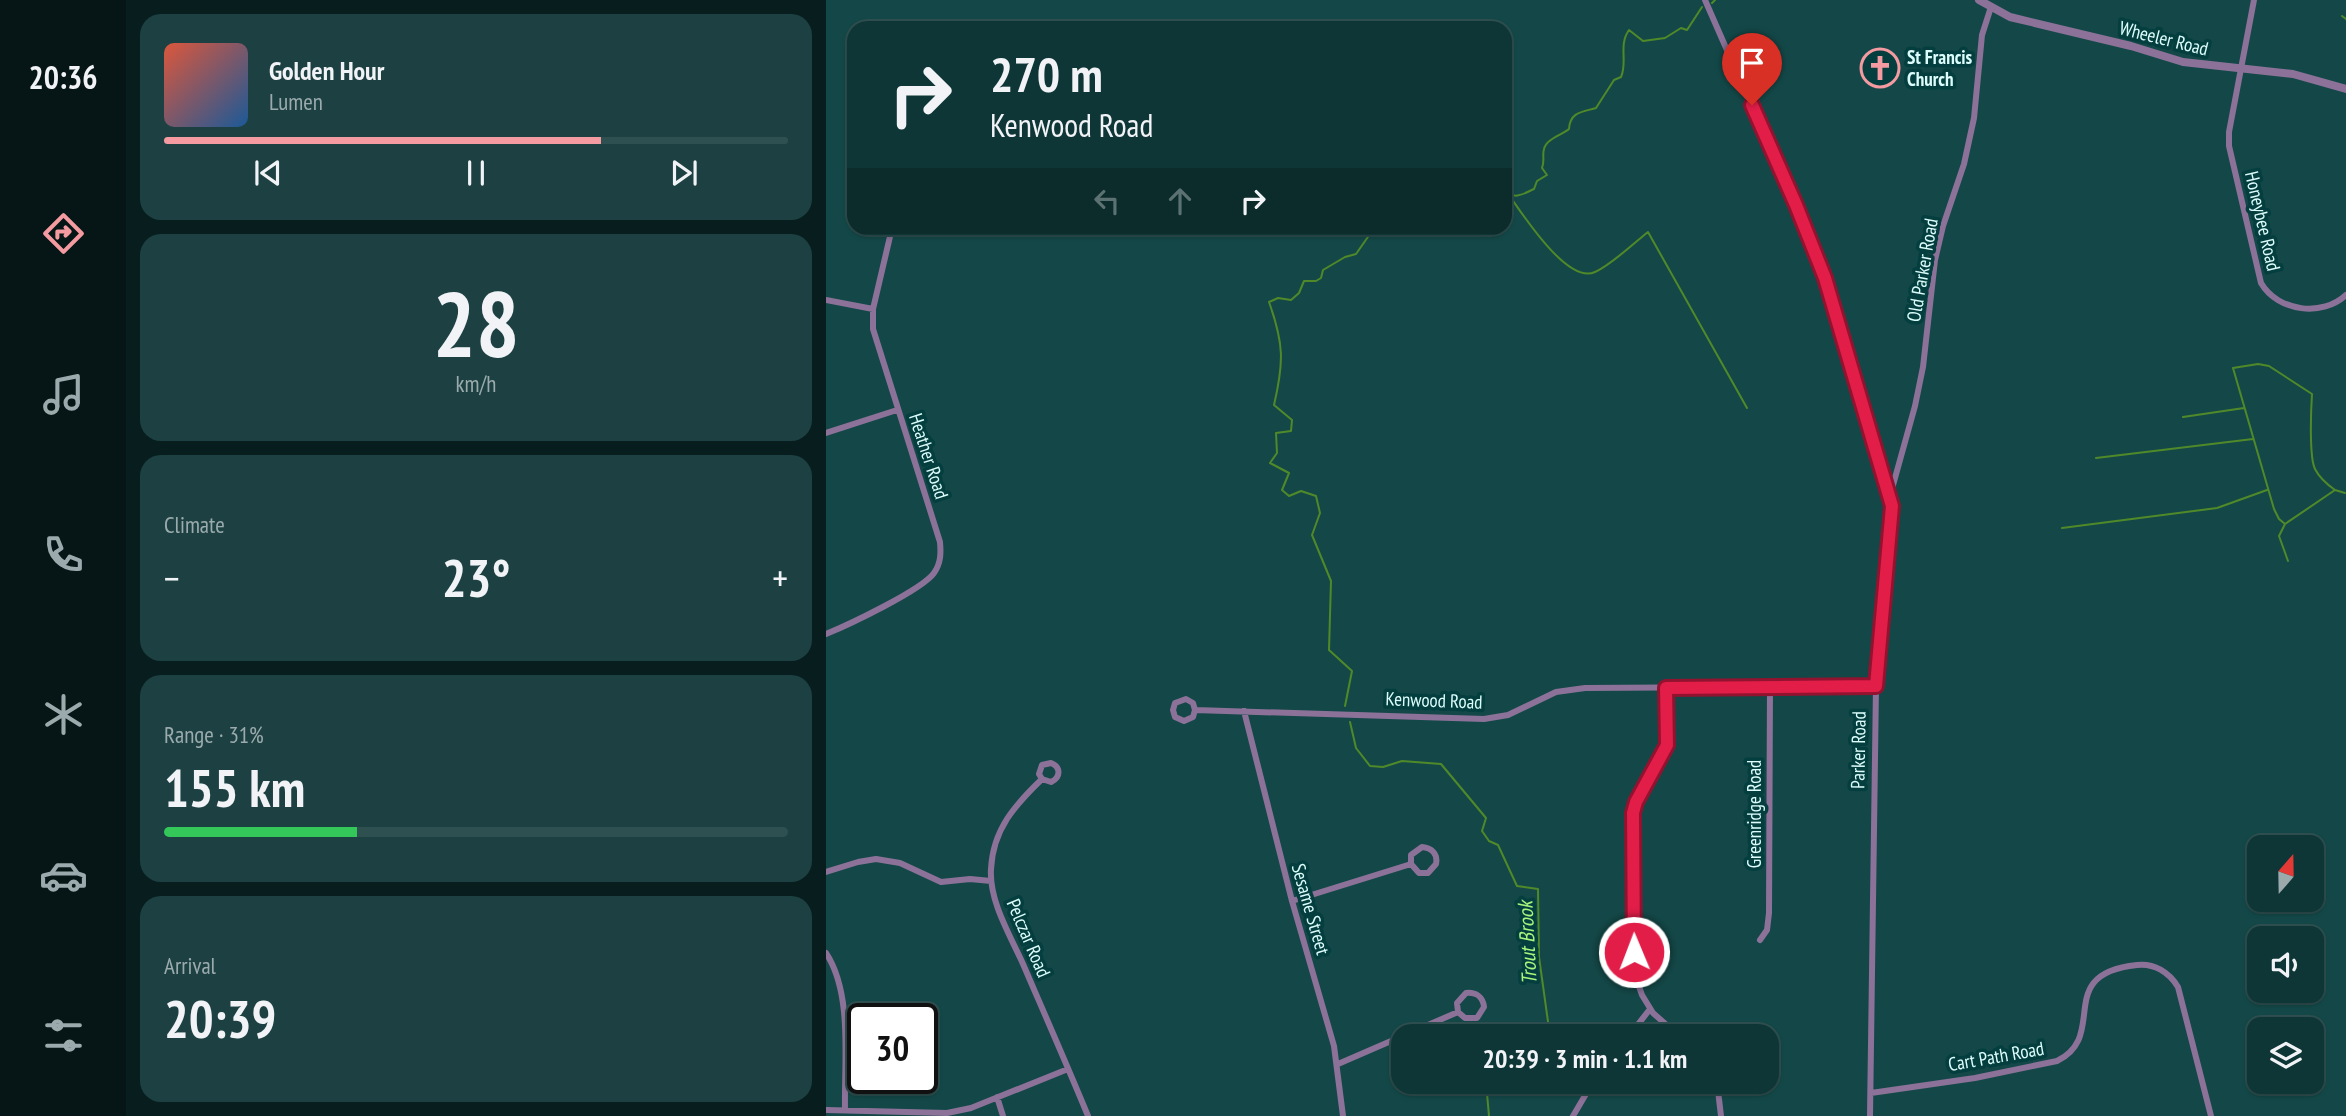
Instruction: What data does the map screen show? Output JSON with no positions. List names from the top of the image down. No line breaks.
{"streets":{"street":["Wheeler Road","Honeybee Road","Old Parker Road","Heather Road","Kenwood Road","Parker Road","Greenridge Road","Sesame Street","Pelczar Road","Cart Path Road"]},"crossings":[["Wheeler Road","Honeybee Road"],["Wheeler Road","Old Parker Road"],["Old Parker Road","Parker Road"],["Kenwood Road","Parker Road"],["Kenwood Road","Greenridge Road"],["Kenwood Road","Sesame Street"],["Parker Road","Cart Path Road"]],"water":["Trout Brook"],"places":{"church":["St Francis Church"]},"north":"top","page":{"tabs":"20:36","turn":["270 m","Kenwood Road"],"song":["Golden Hour","Lumen"],"tile":[["28","km/h"],"Climate",["Range · 31%","155 km"],["Arrival","20:39"]],"heat":["−","23°","+"],"limit":"30","trip":"20:39 · 3 min · 1.1 km"}}
